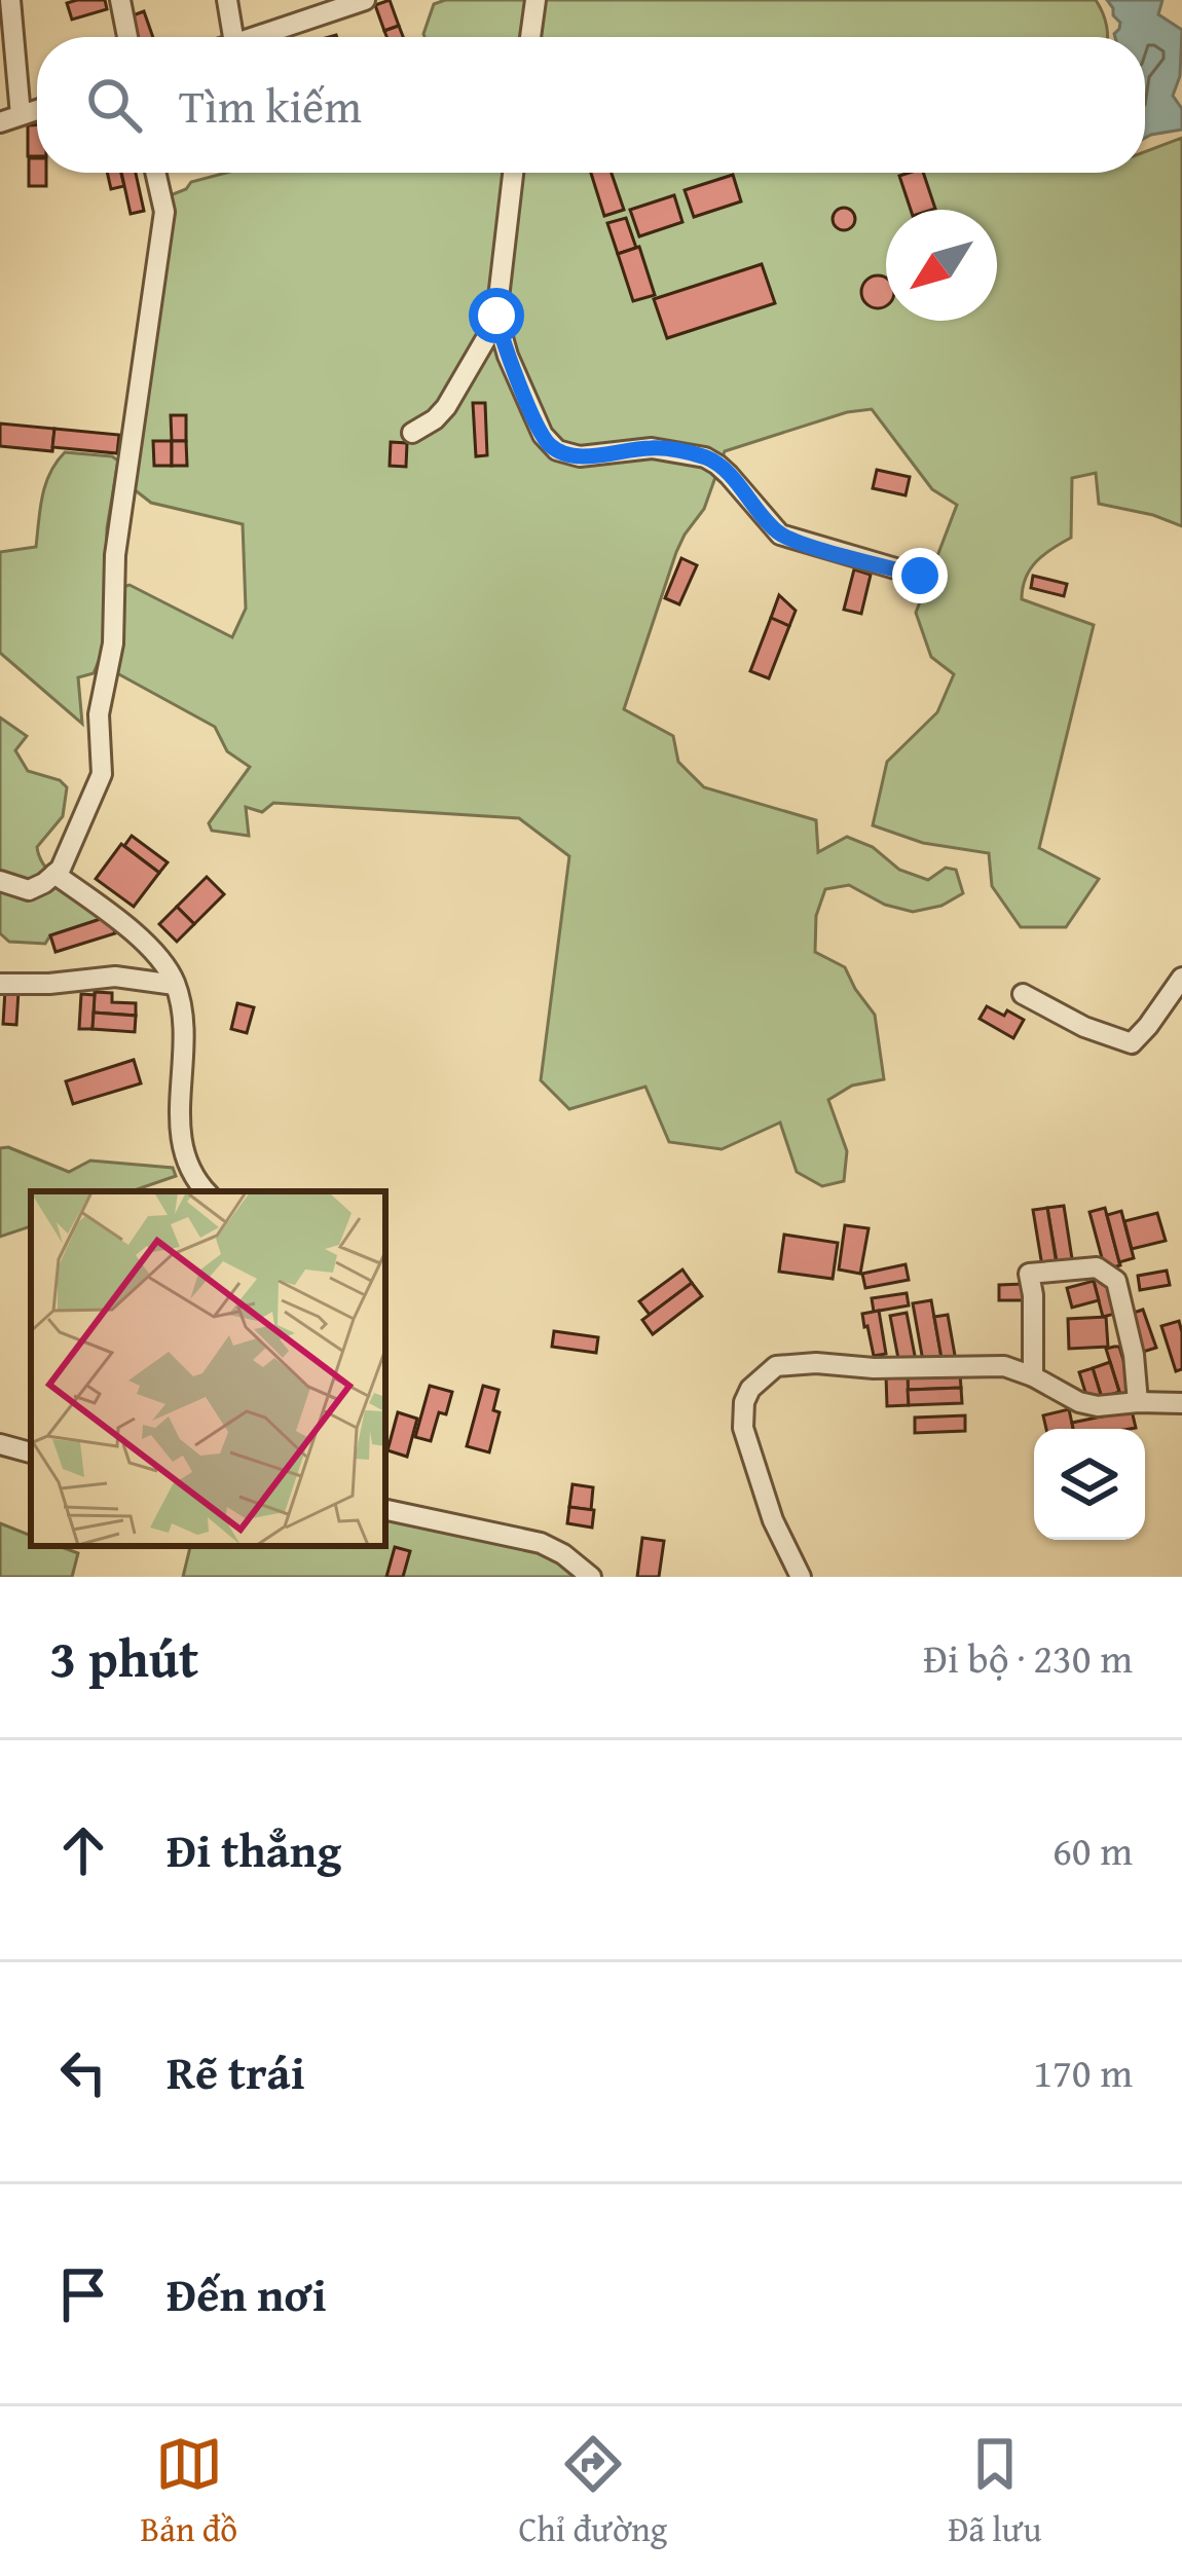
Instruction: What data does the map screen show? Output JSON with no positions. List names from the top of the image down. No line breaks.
{"north":"bottom left","page":{"search":"Tìm kiếm","heading":["3 phút","Đi bộ · 230 m"],"list":[["Đi thẳng","60 m"],["Rẽ trái","170 m"],"Đến nơi"],"nav":["Bản đồ","Chỉ đường","Đã lưu"]}}
